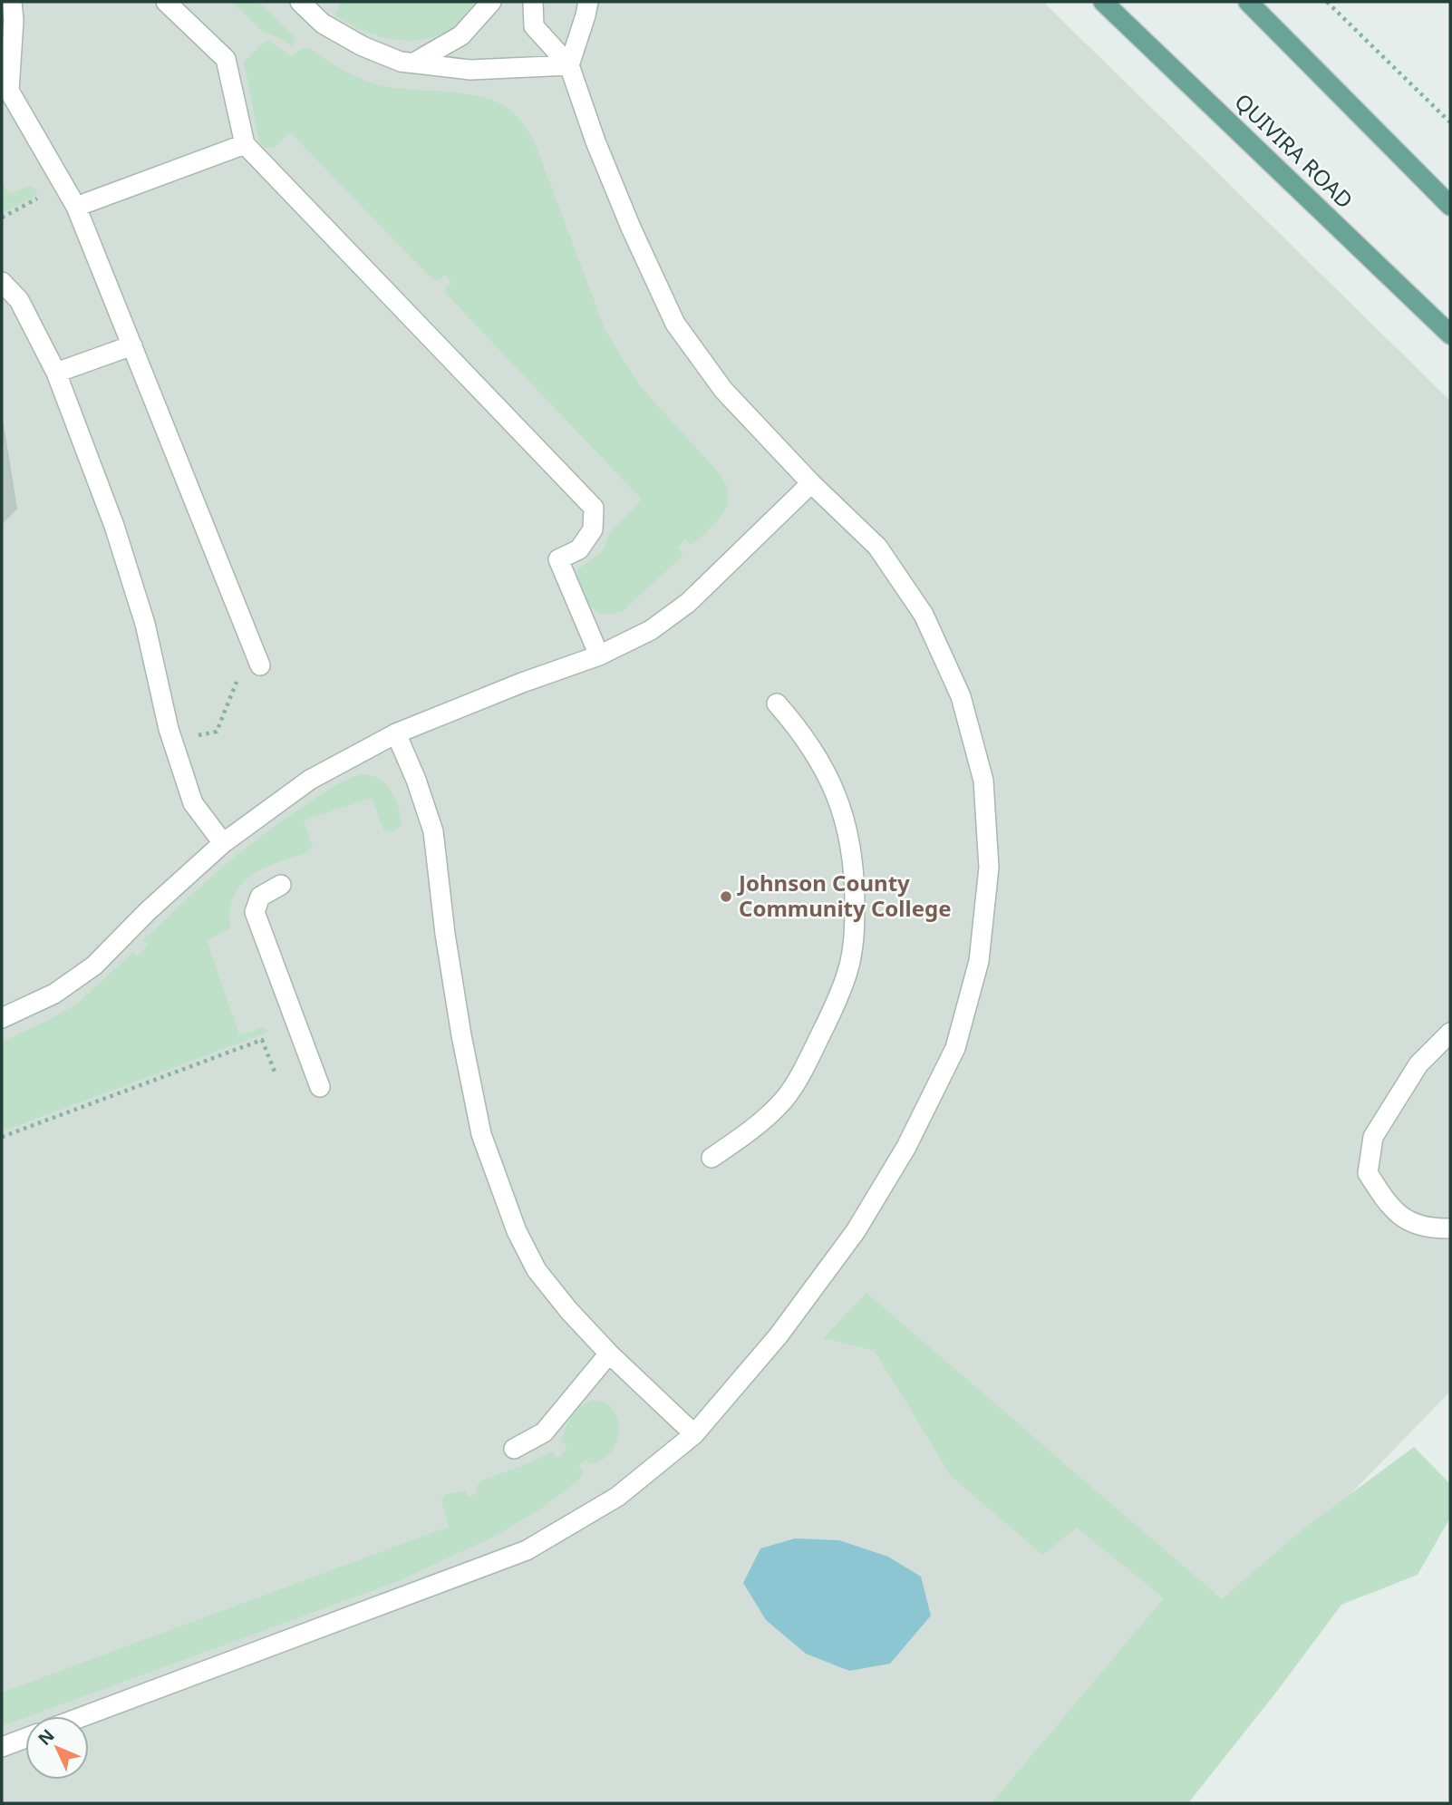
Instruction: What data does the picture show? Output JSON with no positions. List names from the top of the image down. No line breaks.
{"streets":{"main road":["QUIVIRA ROAD"]},"places":["Johnson County Community College"],"north":"top left"}
